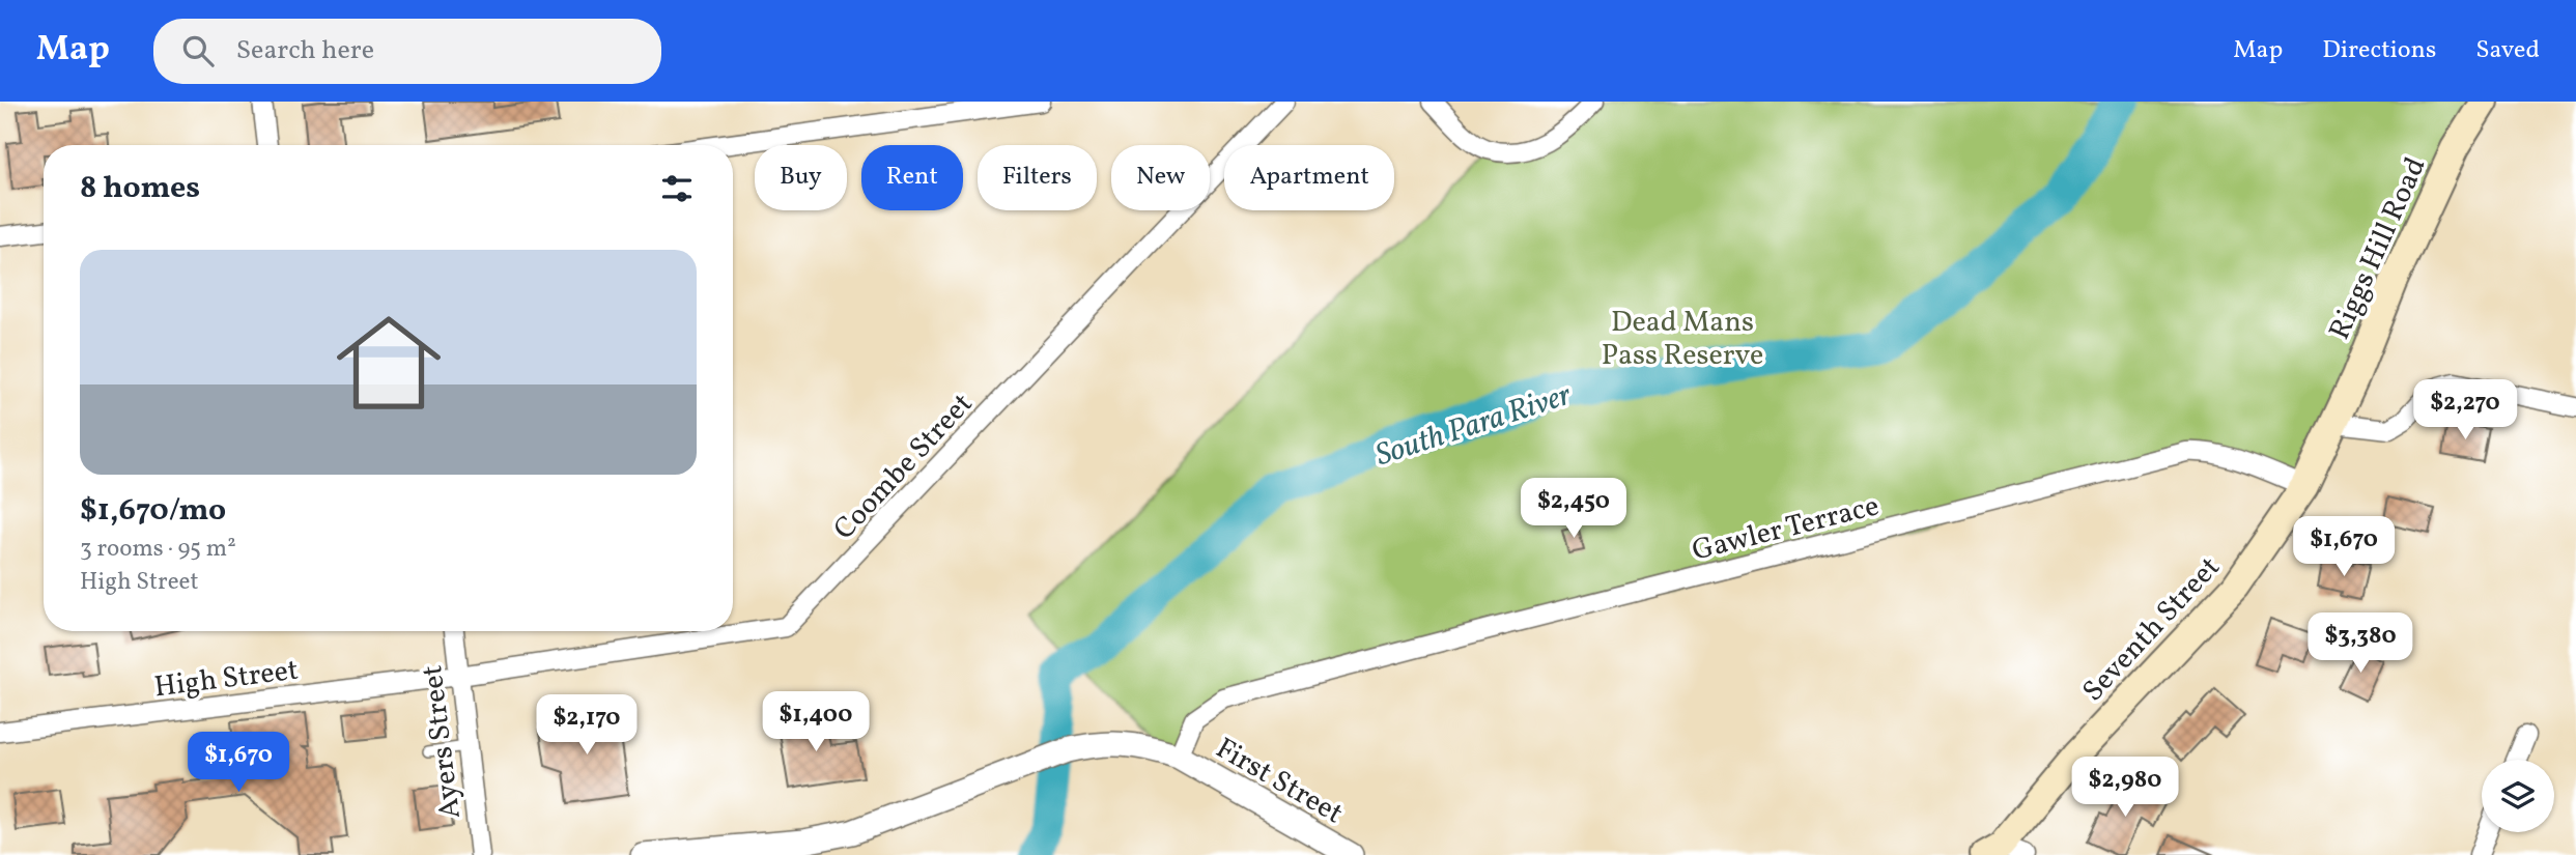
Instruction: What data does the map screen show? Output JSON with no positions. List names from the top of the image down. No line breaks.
{"streets":{"main road":["Riggs Hill Road","Seventh Street"],"street":["Coombe Street","Gawler Terrace","High Street","Ayers Street","First Street"]},"crossings":[["Riggs Hill Road","Seventh Street"],["Coombe Street","High Street"],["Coombe Street","Ayers Street"],["Gawler Terrace","Seventh Street"],["Gawler Terrace","First Street"],["High Street","Ayers Street"]],"water":["South Para River"],"parks":["Dead Mans Pass Reserve"],"page":{"header":"Map","search":"Search here","nav":["Map","Directions","Saved"],"chip":["Buy","Rent","Filters","New","Apartment"],"heading":"8 homes","list":[{"name":"$1,670/mo","note":"3 rooms · 95 m² · High Street"}],"price":["$2,270","$2,450","$1,670","$3,380","$1,400","$2,170","$1,670","$2,980"]}}
